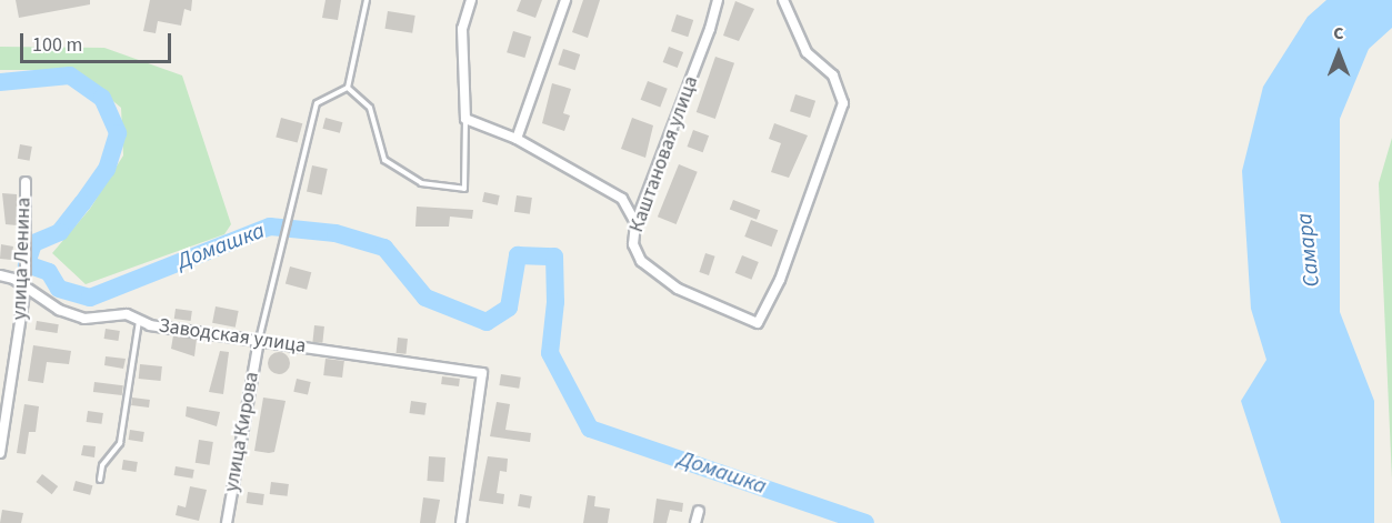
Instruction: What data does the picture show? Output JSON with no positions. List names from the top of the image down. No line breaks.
{"streets":{"street":["Каштановая улица","улица Ленина","Заводская улица","улица Кирова"]},"crossings":[["улица Ленина","Заводская улица"],["Заводская улица","улица Кирова"]],"water":["Домашка","Самара"],"scale_bar":"100 m","north":"top"}
